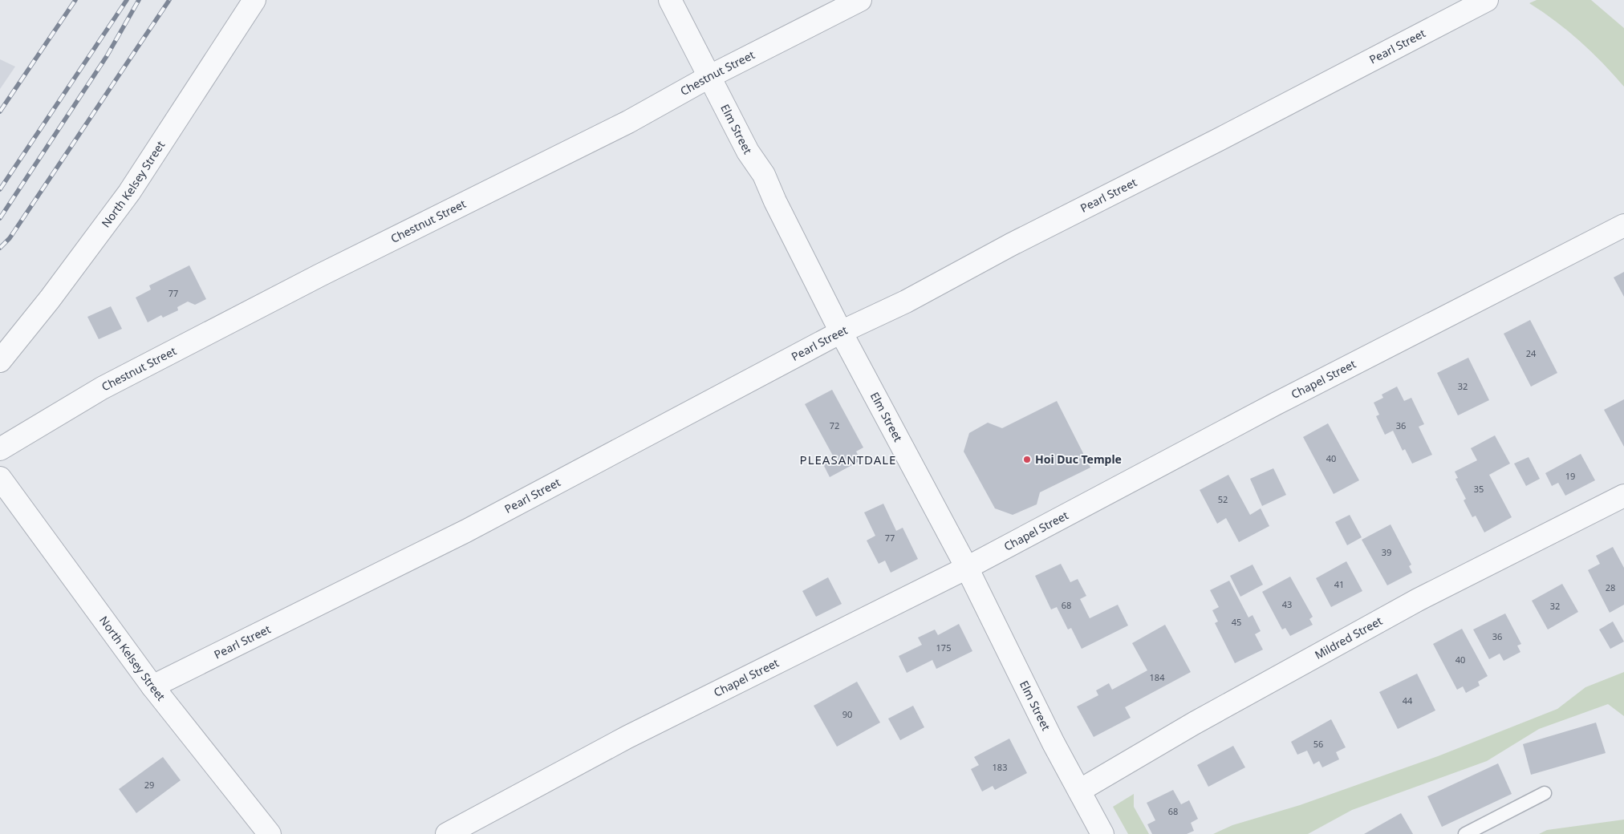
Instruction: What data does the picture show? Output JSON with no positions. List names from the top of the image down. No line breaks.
{"streets":{"street":["Pearl Street","Chestnut Street","Elm Street","North Kelsey Street","Chapel Street","Mildred Street"]},"crossings":[["Pearl Street","Elm Street"],["Pearl Street","North Kelsey Street"],["Chestnut Street","Elm Street"],["Elm Street","Chapel Street"],["Elm Street","Mildred Street"]],"districts":["PLEASANTDALE"],"places":["Hoi Duc Temple"],"house_numbers":["77","24","32","72","36","40","19","35","52","77","39","41","28","43","68","32","45","36","175","40","184","44","90","56","183","29","68"]}
